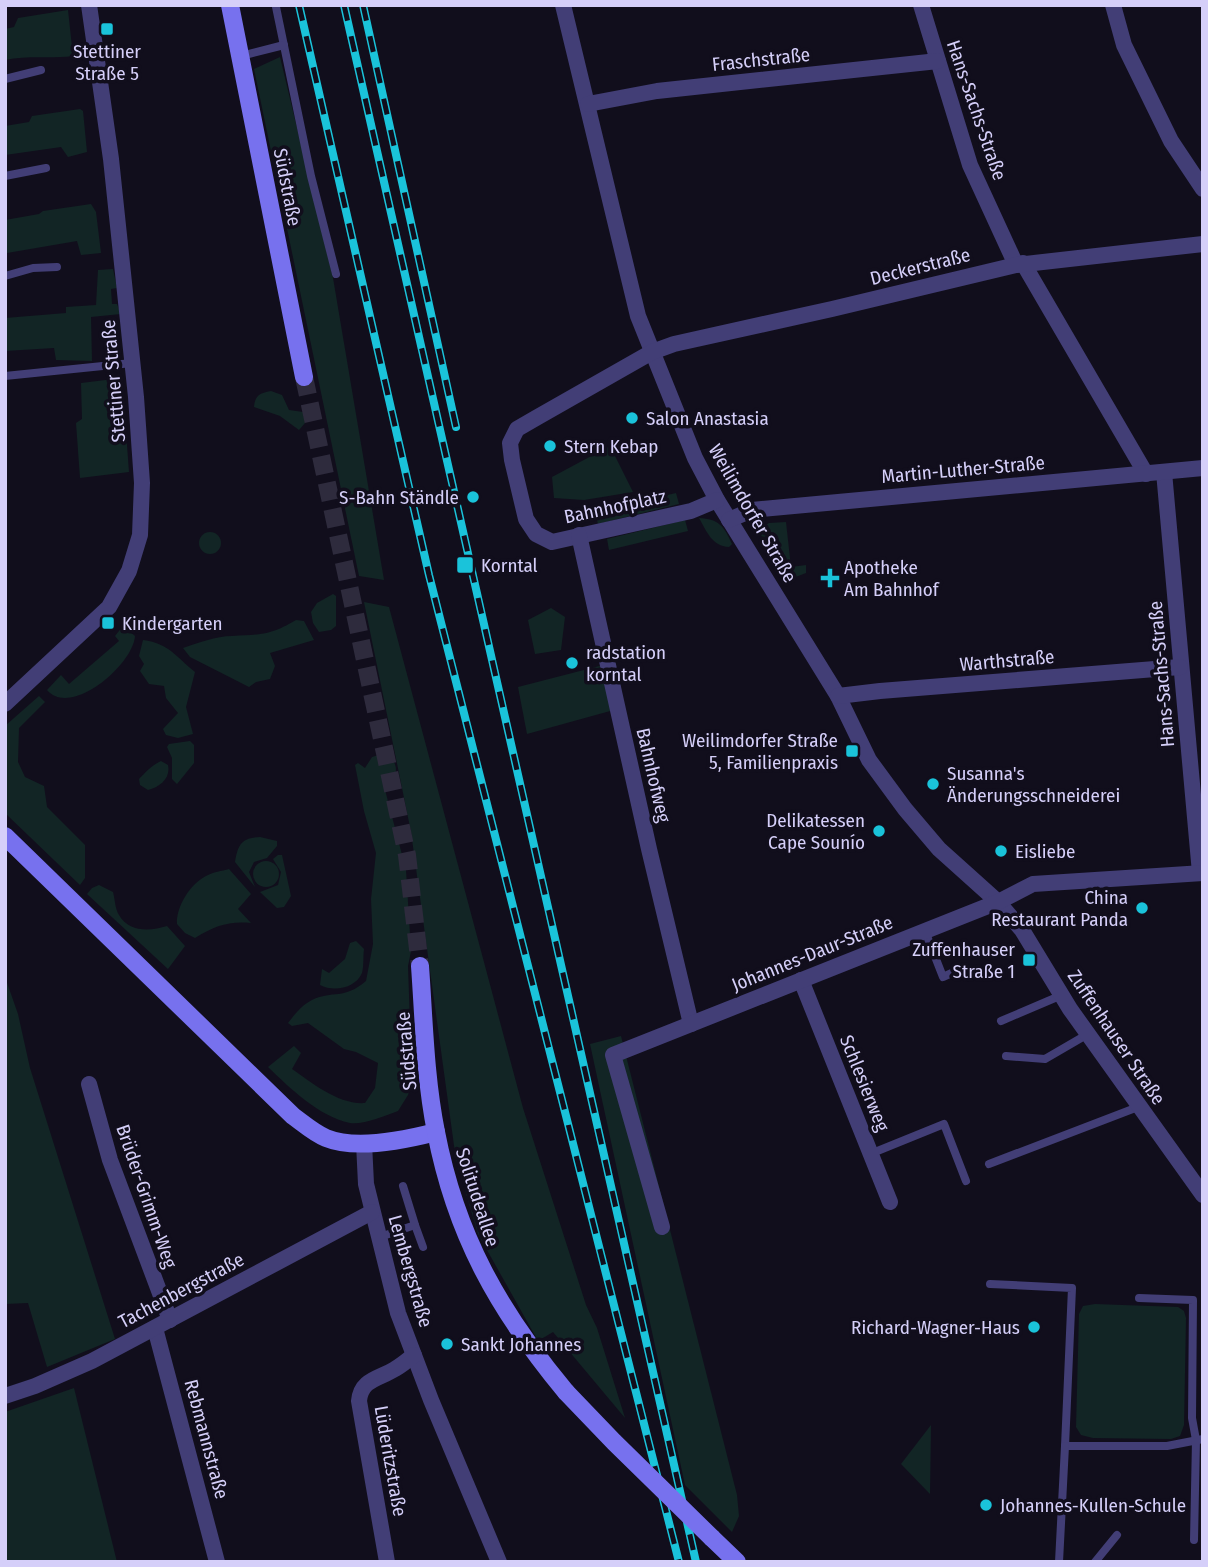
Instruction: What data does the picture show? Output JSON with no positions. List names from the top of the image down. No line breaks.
{"streets":{"main road":["Südstraße","Solitudeallee"],"street":["Fraschstraße","Hans-Sachs-Straße","Deckerstraße","Stettiner Straße","Martin-Luther-Straße","Bahnhofplatz","Weilimdorfer Straße","Warthstraße","Bahnhofweg","Johannes-Daur-Straße","Zuffenhauser Straße","Schlesierweg","Brüder-Grimm-Weg","Lembergstraße","Tachenbergstraße","Rebmannstraße","Lüderitzstraße"]},"crossings":[["Fraschstraße","Hans-Sachs-Straße"],["Fraschstraße","Weilimdorfer Straße"],["Hans-Sachs-Straße","Deckerstraße"],["Hans-Sachs-Straße","Martin-Luther-Straße"],["Hans-Sachs-Straße","Warthstraße"],["Hans-Sachs-Straße","Johannes-Daur-Straße"],["Südstraße","Solitudeallee"],["Deckerstraße","Bahnhofplatz"],["Deckerstraße","Weilimdorfer Straße"],["Martin-Luther-Straße","Weilimdorfer Straße"],["Bahnhofplatz","Weilimdorfer Straße"],["Bahnhofplatz","Bahnhofweg"],["Weilimdorfer Straße","Warthstraße"],["Weilimdorfer Straße","Johannes-Daur-Straße"],["Weilimdorfer Straße","Zuffenhauser Straße"],["Bahnhofweg","Johannes-Daur-Straße"],["Johannes-Daur-Straße","Zuffenhauser Straße"],["Johannes-Daur-Straße","Schlesierweg"],["Brüder-Grimm-Weg","Tachenbergstraße"],["Brüder-Grimm-Weg","Rebmannstraße"],["Solitudeallee","Lembergstraße"],["Lembergstraße","Tachenbergstraße"],["Lembergstraße","Lüderitzstraße"],["Tachenbergstraße","Rebmannstraße"]],"places":{"transit":["Stettiner Straße 5","Korntal","Kindergarten","Weilimdorfer Straße 5, Familienpraxis","Zuffenhauser Straße 1"],"other":["Salon Anastasia","Stern Kebap","S-Bahn Ständle","radstation korntal","Susanna's Änderungsschneiderei","Delikatessen Cape Sounío","Eisliebe","China Restaurant Panda","Richard-Wagner-Haus","Sankt Johannes","Johannes-Kullen-Schule"],"health":["Apotheke Am Bahnhof"]}}
